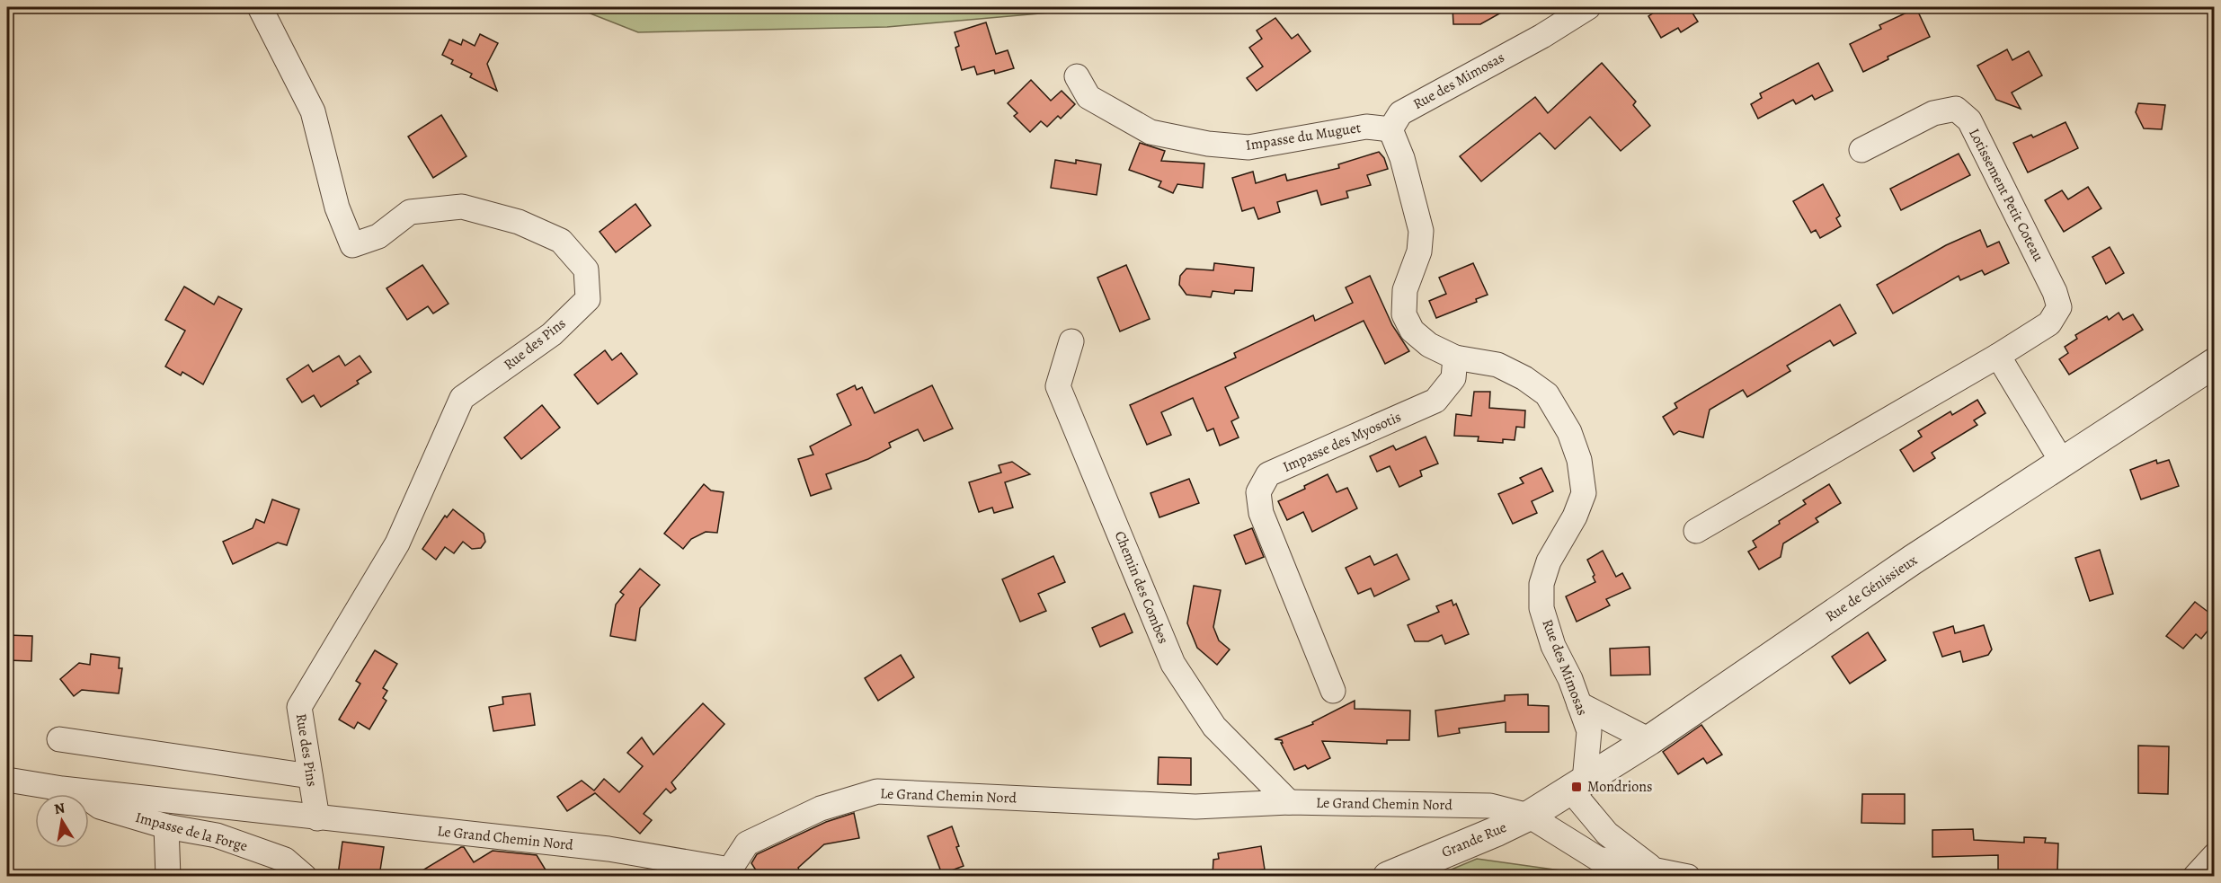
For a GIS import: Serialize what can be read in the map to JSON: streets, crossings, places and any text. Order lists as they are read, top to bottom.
{
  "streets": {
    "street": [
      "Rue des Mimosas",
      "Impasse du Muguet",
      "Lotissement Petit Coteau",
      "Rue des Pins",
      "Impasse des Myosotis",
      "Chemin des Combes",
      "Rue de Génissieux",
      "Le Grand Chemin Nord",
      "Impasse de la Forge",
      "Grande Rue"
    ]
  },
  "crossings": [
    ["Rue des Mimosas", "Impasse du Muguet"],
    ["Rue des Mimosas", "Impasse des Myosotis"],
    ["Rue des Mimosas", "Rue de Génissieux"],
    ["Rue des Pins", "Le Grand Chemin Nord"],
    ["Chemin des Combes", "Le Grand Chemin Nord"],
    ["Rue de Génissieux", "Le Grand Chemin Nord"],
    ["Rue de Génissieux", "Grande Rue"],
    ["Le Grand Chemin Nord", "Impasse de la Forge"],
    ["Le Grand Chemin Nord", "Grande Rue"]
  ],
  "places": {
    "transit": ["Mondrions"]
  },
  "north": "top"
}
